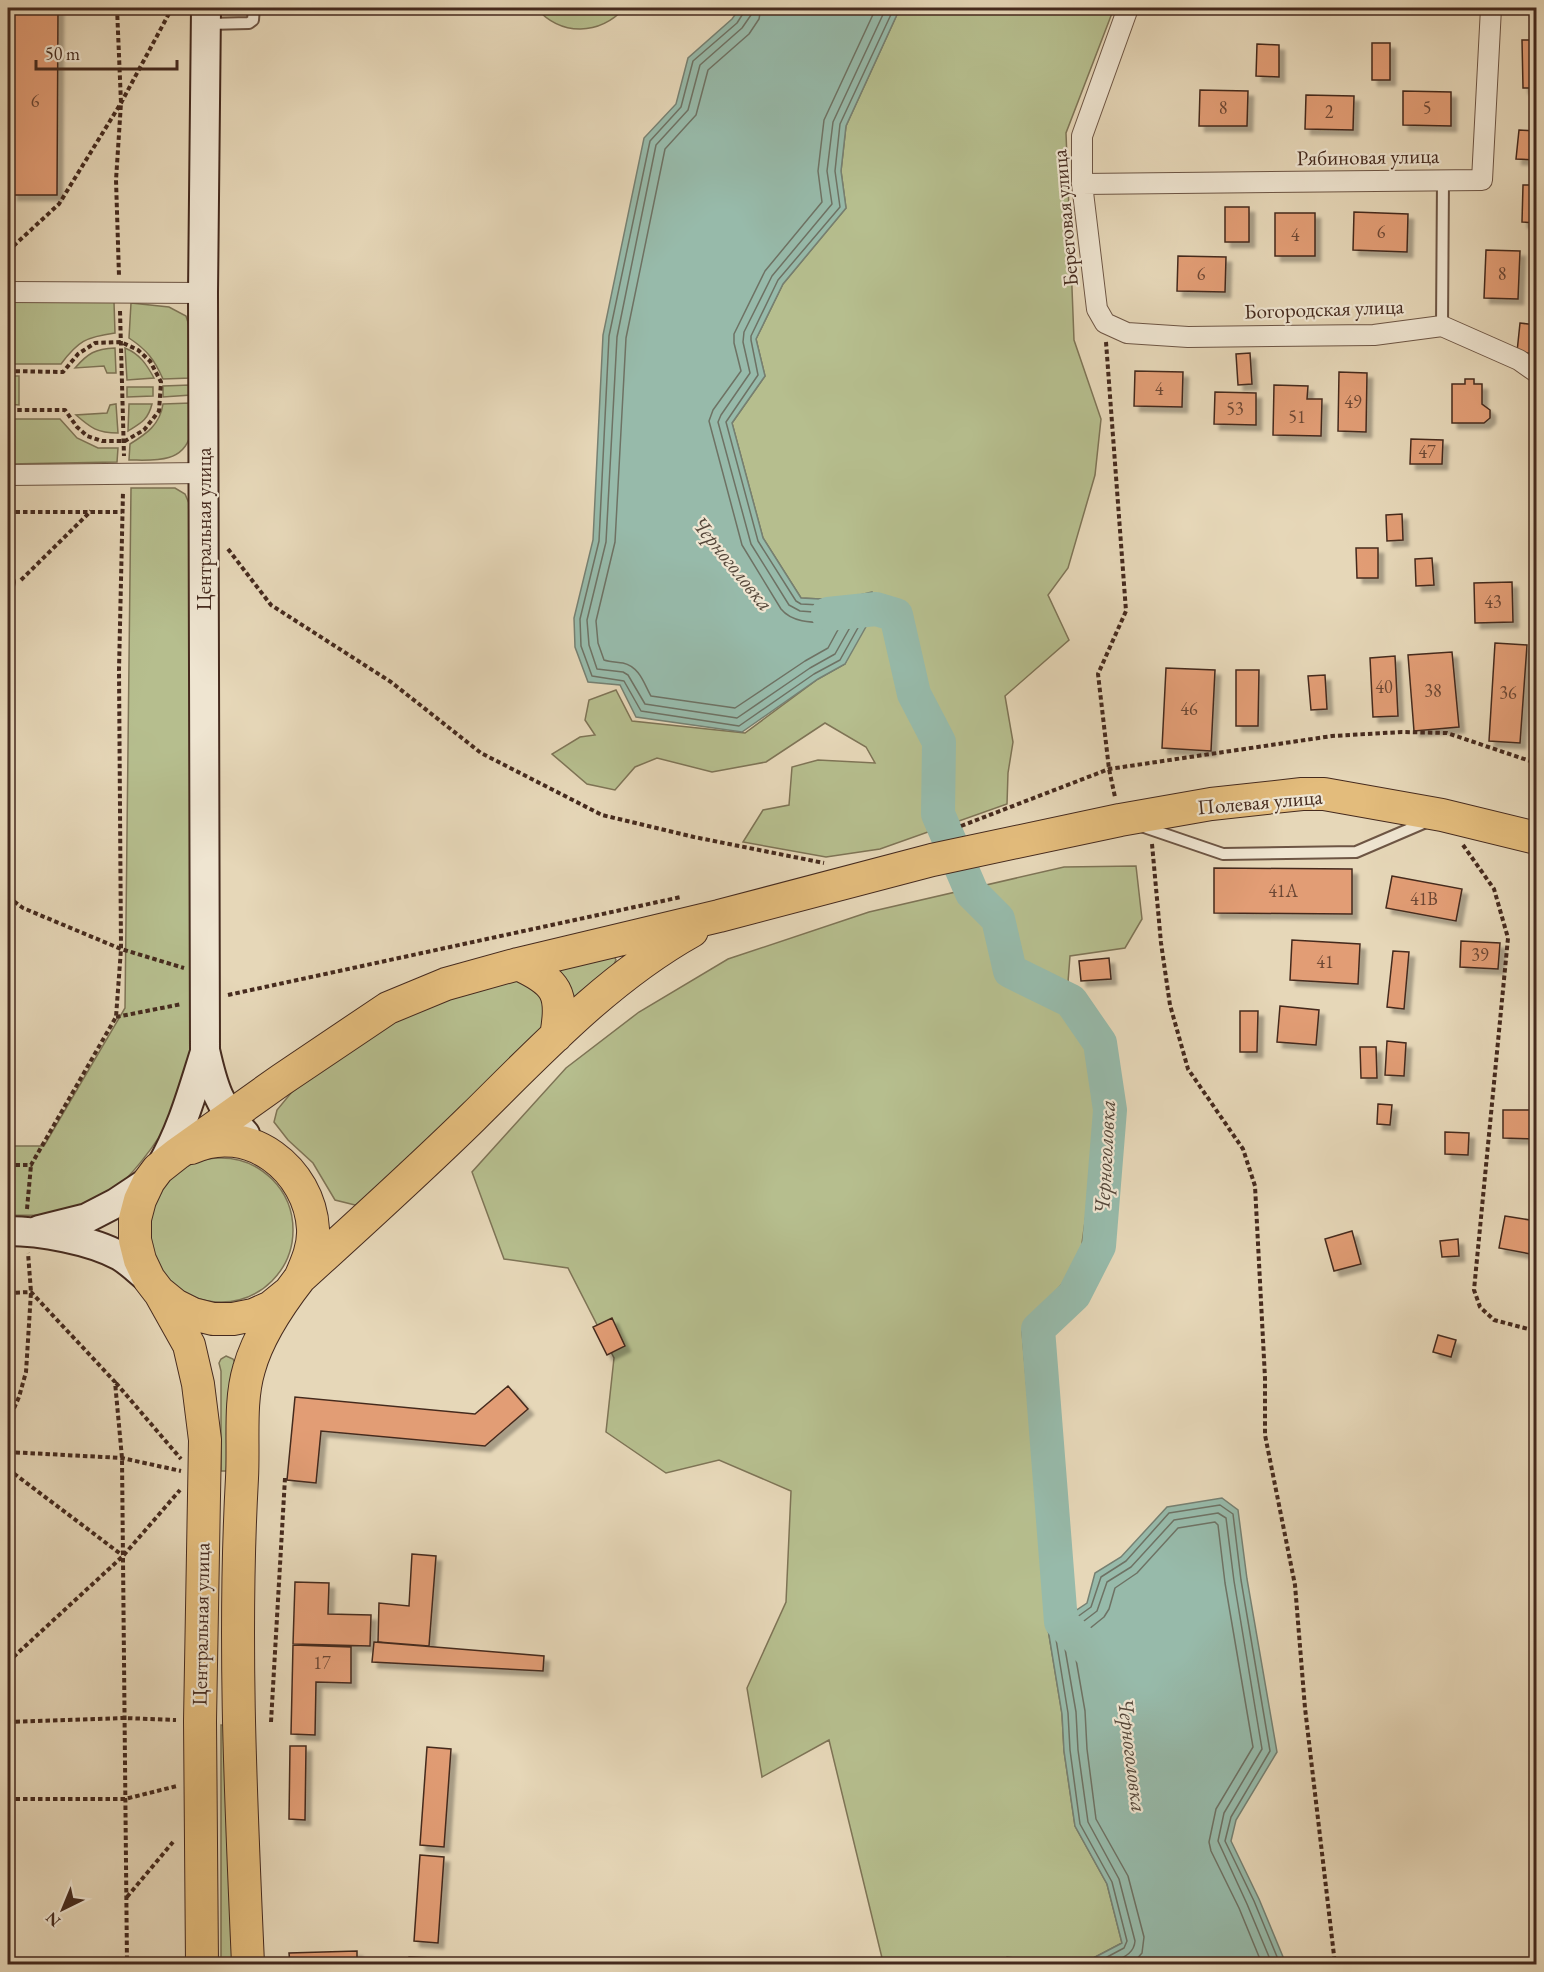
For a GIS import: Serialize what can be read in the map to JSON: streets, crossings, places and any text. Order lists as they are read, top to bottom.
{
  "streets": {
    "main road": ["Центральная улица", "Полевая улица"],
    "street": ["Рябиновая улица", "Береговая улица", "Богородская улица"]
  },
  "crossings": [
    ["Рябиновая улица", "Береговая улица"],
    ["Береговая улица", "Богородская улица"]
  ],
  "water": ["Черноголовка"],
  "house_numbers": [
    "6",
    "8",
    "5",
    "2",
    "6",
    "4",
    "6",
    "8",
    "4",
    "49",
    "53",
    "51",
    "47",
    "43",
    "40",
    "38",
    "36",
    "46",
    "41А",
    "41В",
    "39",
    "41",
    "17"
  ],
  "scale_bar": "50 m",
  "north": "bottom left"
}
